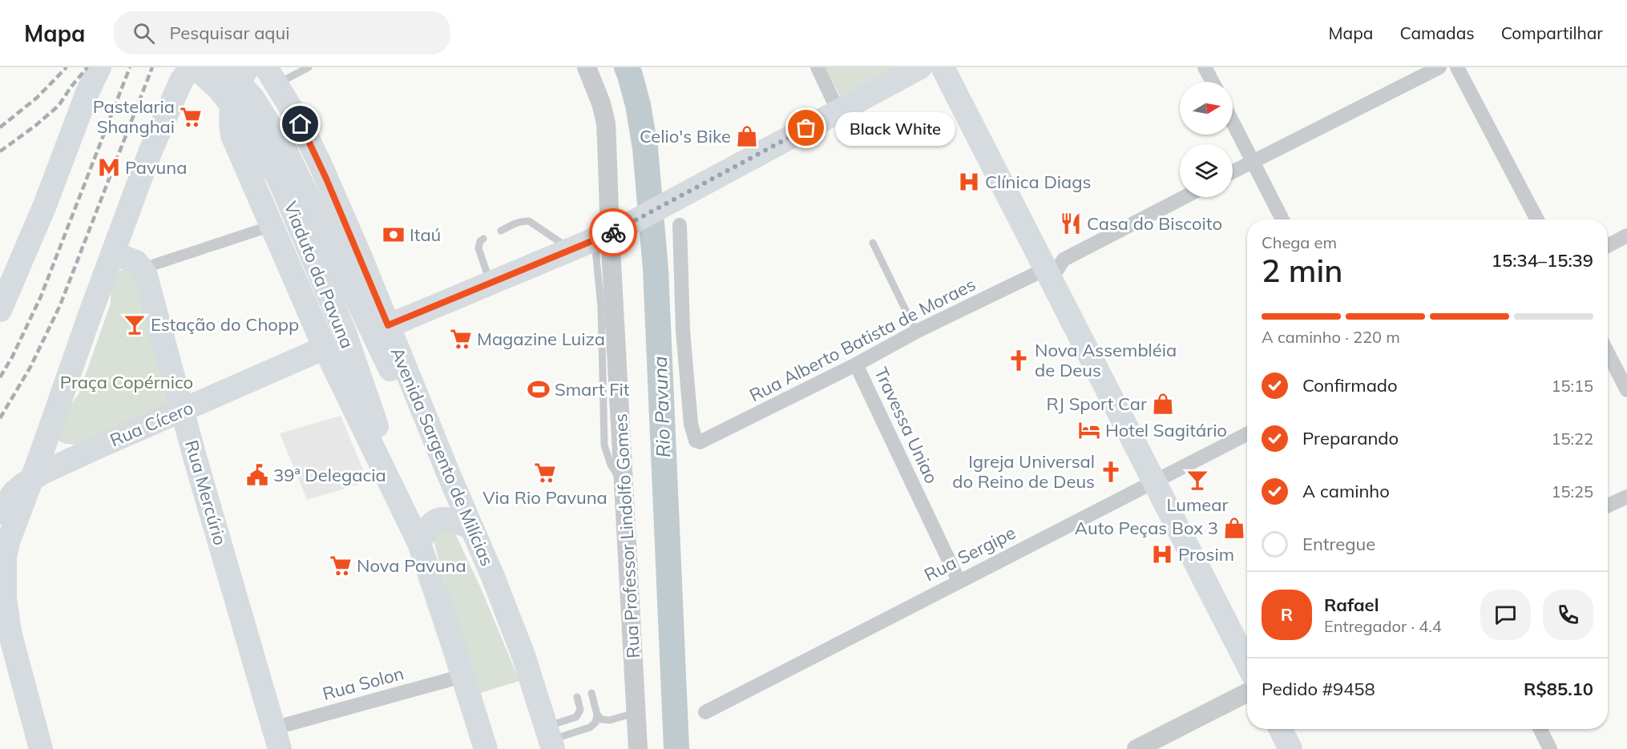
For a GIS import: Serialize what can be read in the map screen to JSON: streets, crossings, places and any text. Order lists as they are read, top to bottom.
{
  "streets": {
    "main road": [
      "Viaduto da Pavuna",
      "Rua Cícero",
      "Avenida Sargento de Milícias",
      "Rua Mercúrio"
    ],
    "street": [
      "Rua Alberto Batista de Moraes",
      "Travessa Uniao",
      "Rua Professor Lindolfo Gomes",
      "Rua Sergipe",
      "Rua Solon"
    ]
  },
  "crossings": [
    ["Viaduto da Pavuna", "Avenida Sargento de Milícias"],
    ["Rua Alberto Batista de Moraes", "Travessa Uniao"],
    ["Rua Cícero", "Rua Mercúrio"],
    ["Travessa Uniao", "Rua Sergipe"],
    ["Rua Mercúrio", "Rua Solon"]
  ],
  "water": ["Rio Pavuna"],
  "parks": ["Praça Copérnico"],
  "places": {
    "supermarket": [
      "Pastelaria Shanghai",
      "Magazine Luiza",
      "Via Rio Pavuna",
      "Nova Pavuna"
    ],
    "other": ["Black White"],
    "shop": ["Celio's Bike", "RJ Sport Car", "Auto Peças Box 3"],
    "metro station": ["Pavuna"],
    "hospital": ["Clínica Diags", "Prosim"],
    "restaurant": ["Casa do Biscoito"],
    "bank": ["Itaú"],
    "bar": ["Estação do Chopp", "Lumear"],
    "church": ["Nova Assembléia de Deus", "Igreja Universal do Reino de Deus"],
    "sports": ["Smart Fit"],
    "hotel": ["Hotel Sagitário"],
    "public building": ["39ª Delegacia"]
  },
  "north": "right",
  "page": {
    "header": "Mapa",
    "search": "Pesquisar aqui",
    "nav": ["Mapa", "Camadas", "Compartilhar"],
    "bubble": "Black White",
    "heading": ["2 min", "Chega em", "15:34–15:39"],
    "panel": [
      "Rafael",
      "Entregador · 4.4",
      "Pedido #9458",
      "R$85.10"
    ],
    "bar": "A caminho · 220 m",
    "list": [
      ["Confirmado", "15:15"],
      ["Preparando", "15:22"],
      ["A caminho", "15:25"],
      "Entregue"
    ],
    "round": "R"
  }
}
